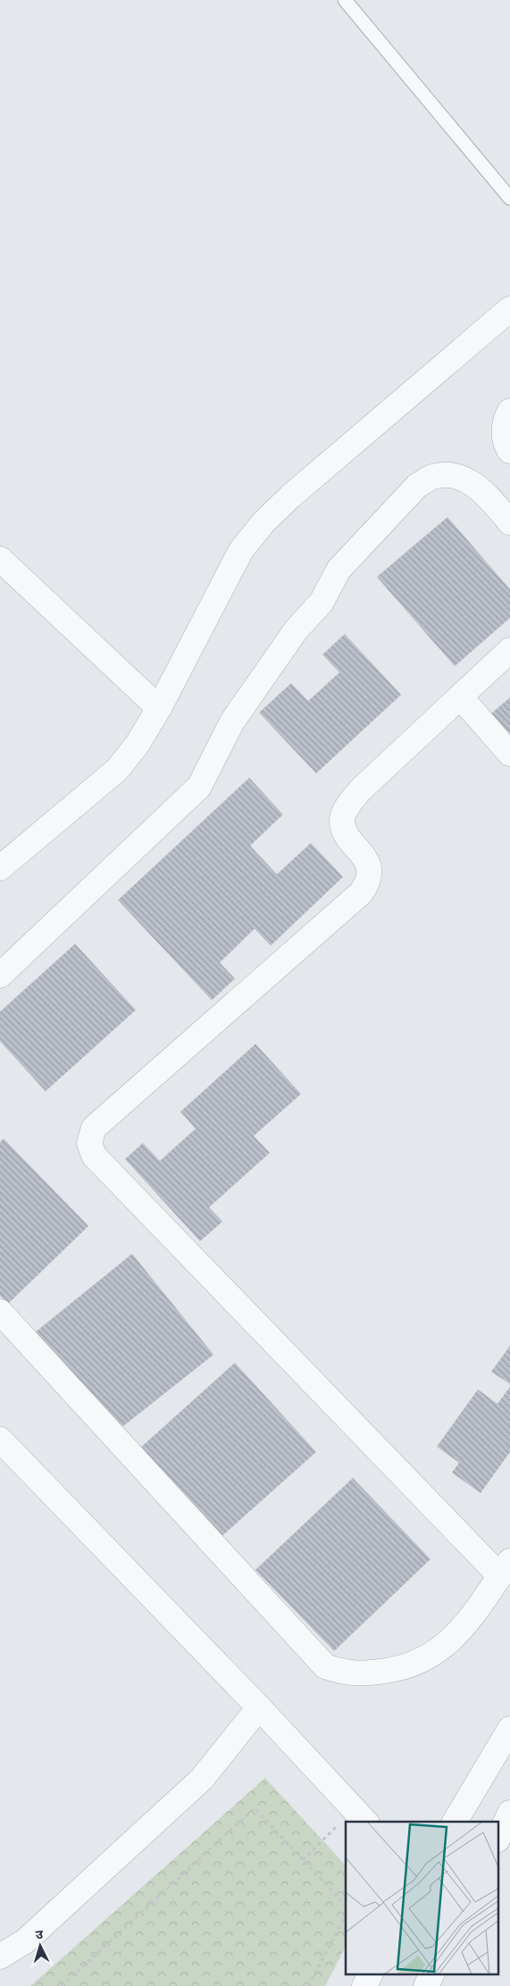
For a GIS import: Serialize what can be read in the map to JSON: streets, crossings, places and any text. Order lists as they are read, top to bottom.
{
  "north": "top"
}
